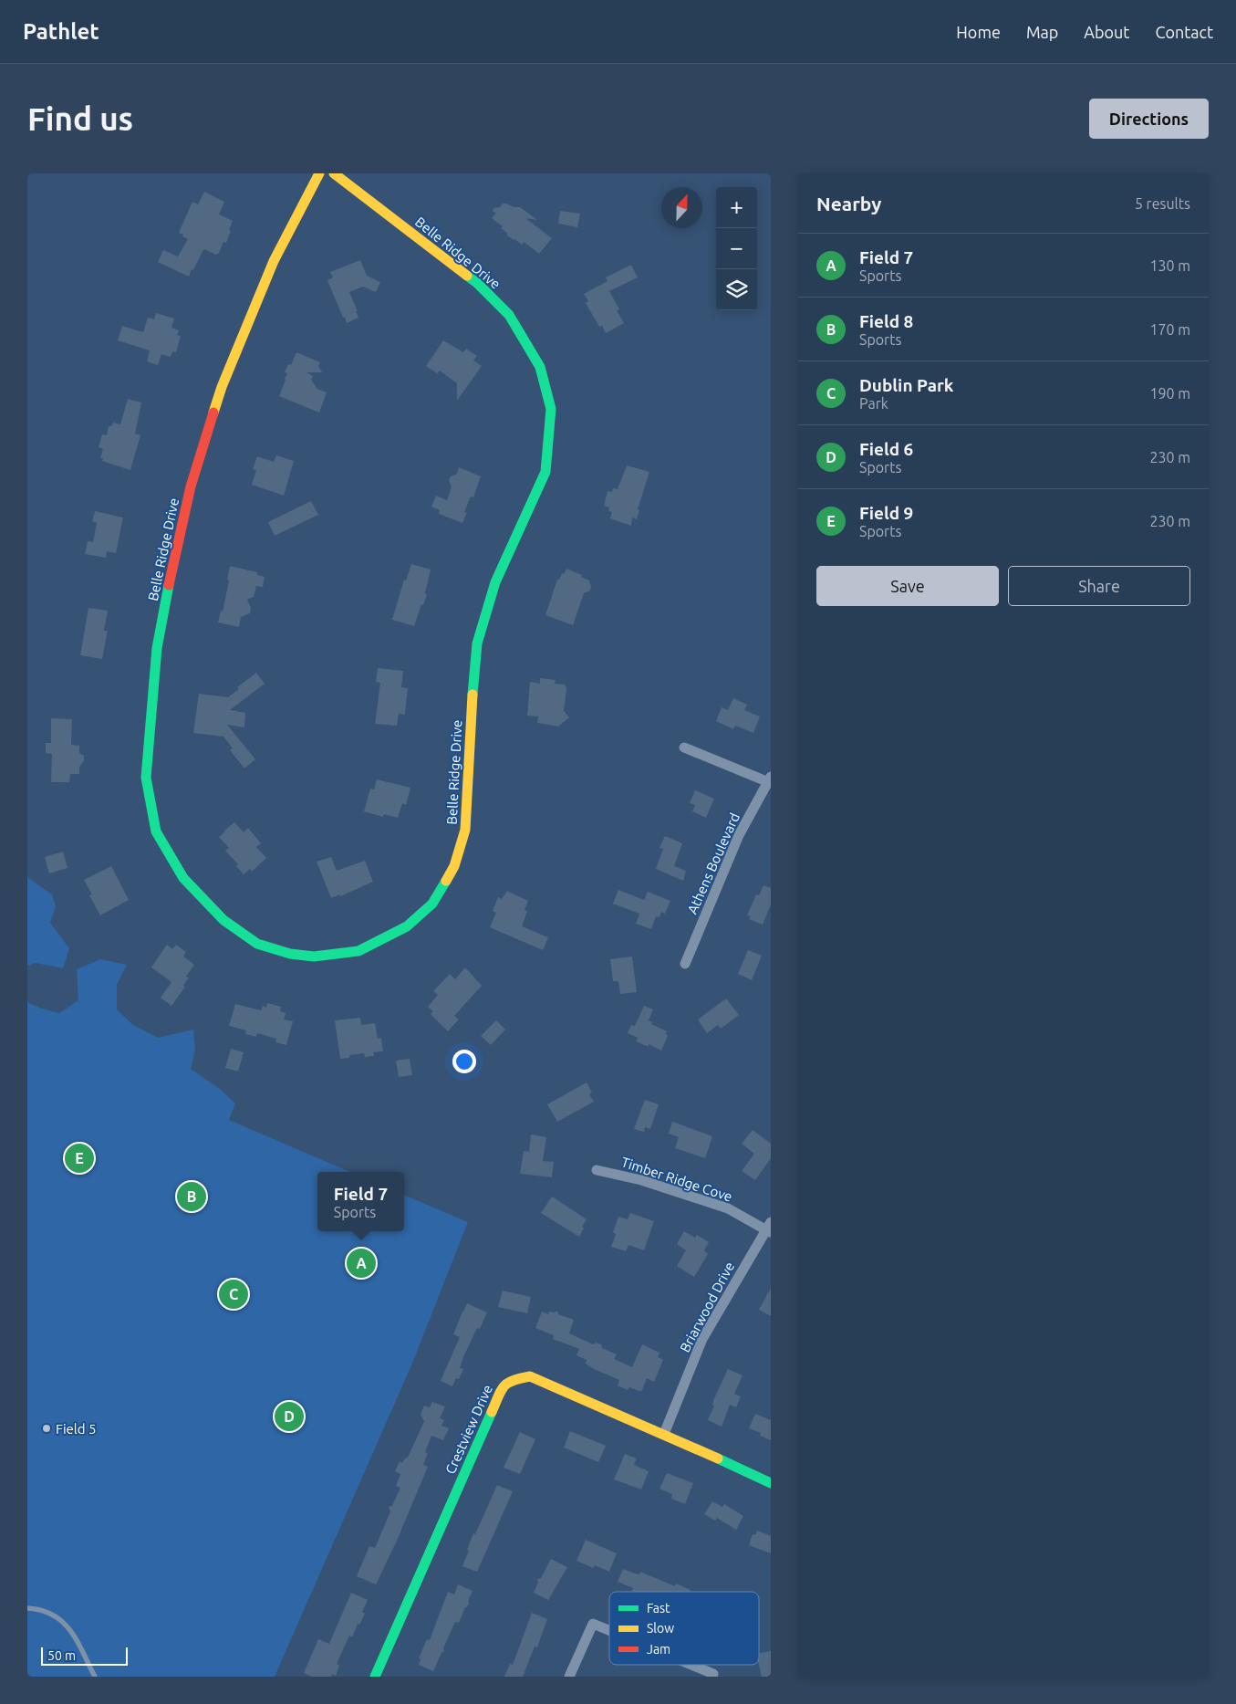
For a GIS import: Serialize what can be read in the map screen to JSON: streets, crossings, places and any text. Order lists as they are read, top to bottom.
{
  "streets": {
    "street": [
      "Belle Ridge Drive",
      "Athens Boulevard",
      "Timber Ridge Cove",
      "Briarwood Drive",
      "Crestview Drive"
    ]
  },
  "crossings": [
    ["Timber Ridge Cove", "Briarwood Drive"],
    ["Briarwood Drive", "Crestview Drive"]
  ],
  "places": ["Field 5"],
  "legend": ["Fast", "Slow", "Jam"],
  "scale_bar": "50 m",
  "north": "top",
  "page": {
    "header": "Pathlet",
    "nav": [
      "Home",
      "Map",
      "About",
      "Contact"
    ],
    "buttons": [
      "Directions",
      ["Save", "Share"]
    ],
    "title": "Find us",
    "heading": ["Nearby", "5 results"],
    "map_buttons": ["+", "−"],
    "list": [
      {
        "mark": "A",
        "name": "Field 7",
        "note": "Sports",
        "value": "130 m"
      },
      {
        "mark": "B",
        "name": "Field 8",
        "note": "Sports",
        "value": "170 m"
      },
      {
        "mark": "C",
        "name": "Dublin Park",
        "note": "Park",
        "value": "190 m"
      },
      {
        "mark": "D",
        "name": "Field 6",
        "note": "Sports",
        "value": "230 m"
      },
      {
        "mark": "E",
        "name": "Field 9",
        "note": "Sports",
        "value": "230 m"
      }
    ],
    "pins": [
      "E",
      "B",
      "A",
      "C",
      "D"
    ],
    "popup": ["Field 7", "Sports"],
    "scale": "50 m"
  }
}
